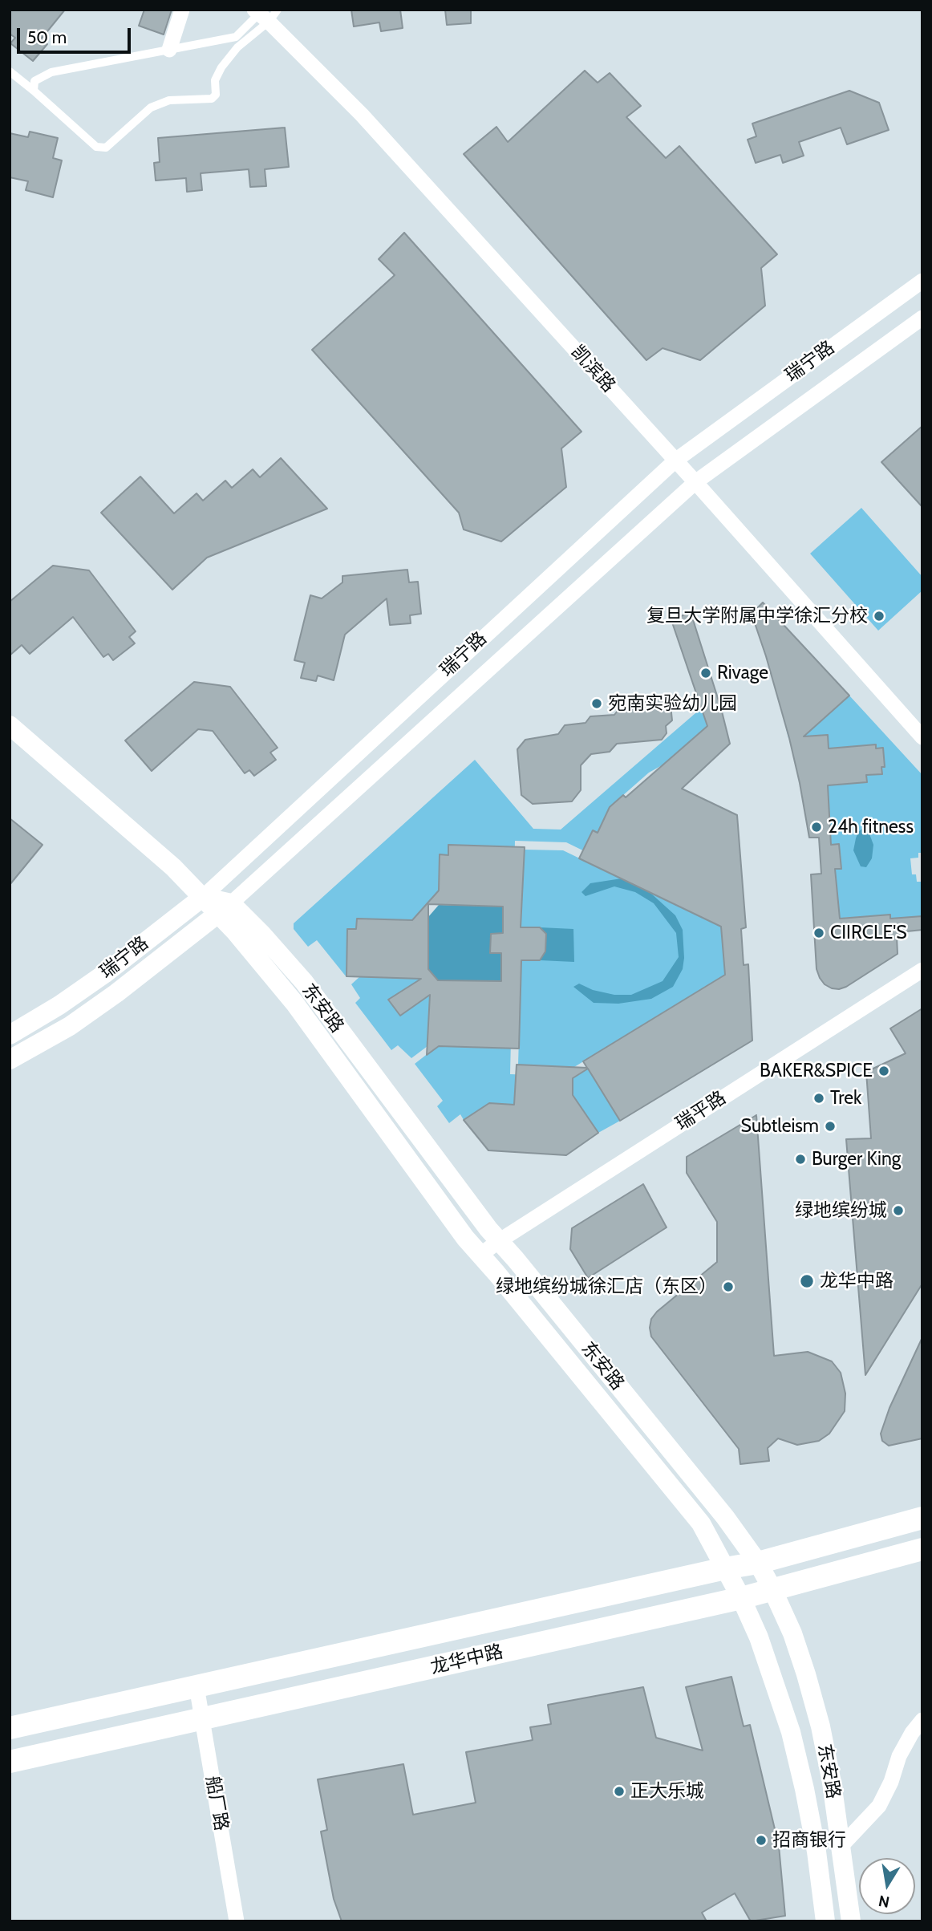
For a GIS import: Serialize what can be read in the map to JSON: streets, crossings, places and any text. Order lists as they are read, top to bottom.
{
  "streets": {
    "main road": ["龙华中路"],
    "street": [
      "瑞宁路",
      "凯滨路",
      "东安路",
      "瑞平路",
      "船厂路"
    ]
  },
  "crossings": [
    ["瑞宁路", "凯滨路"],
    ["瑞宁路", "东安路"],
    ["东安路", "瑞平路"],
    ["东安路", "龙华中路"],
    ["龙华中路", "船厂路"]
  ],
  "places": [
    "复旦大学附属中学徐汇分校",
    "Rivage",
    "宛南实验幼儿园",
    "24h fitness",
    "CIIRCLE'S",
    "BAKER&SPICE",
    "Trek",
    "Subtleism",
    "Burger King",
    "绿地缤纷城",
    "龙华中路",
    "绿地缤纷城徐汇店（东区）",
    "正大乐城",
    "招商银行"
  ],
  "scale_bar": "50 m",
  "north": "bottom"
}
